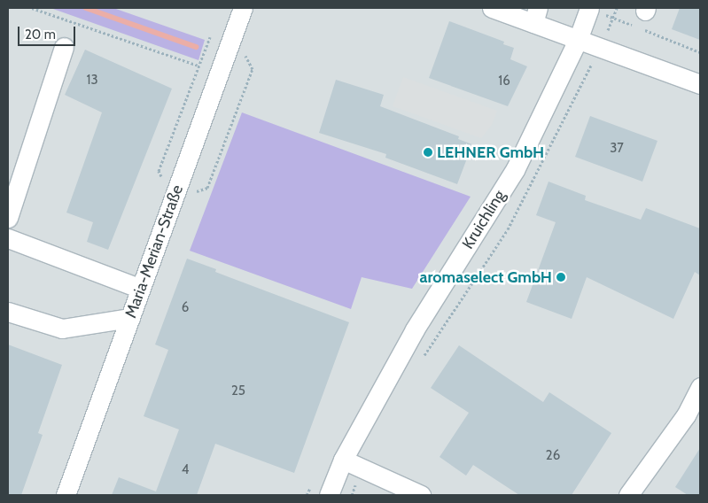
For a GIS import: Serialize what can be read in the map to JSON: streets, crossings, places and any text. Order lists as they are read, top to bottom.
{
  "streets": {
    "street": ["Kruichling", "Maria-Merian-Straße"]
  },
  "places": ["LEHNER GmbH", "aromaselect GmbH"],
  "house_numbers": [
    "13",
    "16",
    "37",
    "6",
    "25",
    "26",
    "4"
  ],
  "scale_bar": "20 m"
}
